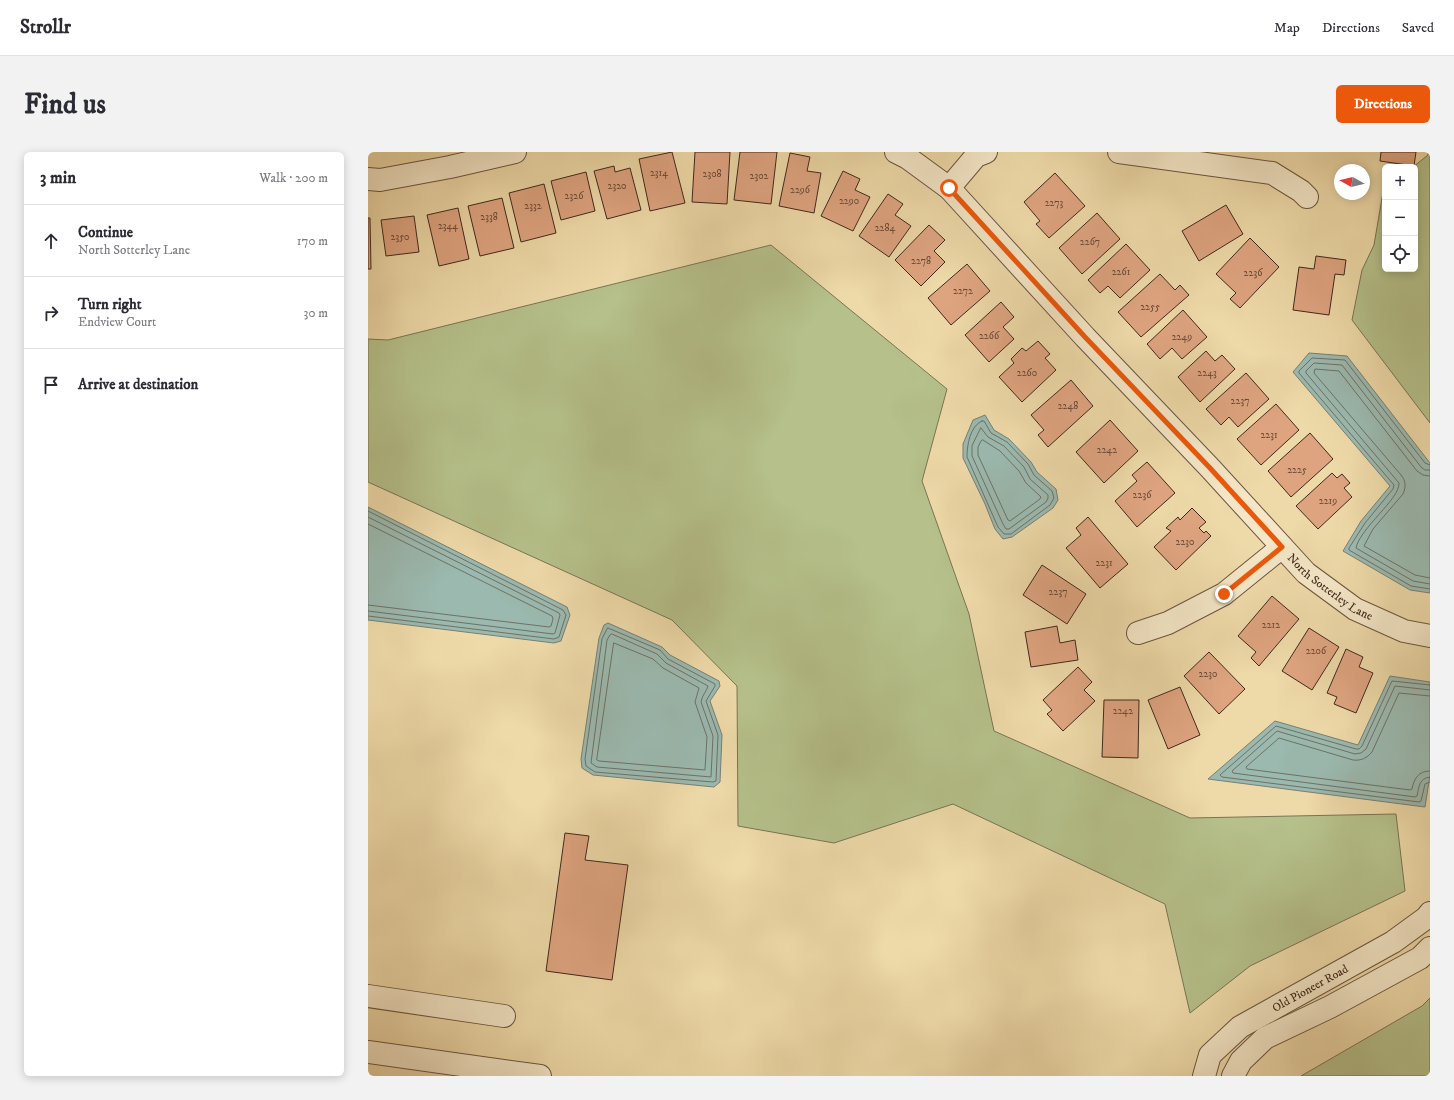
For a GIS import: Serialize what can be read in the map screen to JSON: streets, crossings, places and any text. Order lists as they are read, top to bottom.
{
  "streets": {
    "street": ["North Sotterley Lane", "Old Pioneer Road"]
  },
  "house_numbers": [
    "2314",
    "2308",
    "2302",
    "2320",
    "2296",
    "2326",
    "2290",
    "2273",
    "2332",
    "2338",
    "2344",
    "2284",
    "2350",
    "2267",
    "2278",
    "2261",
    "2236",
    "2272",
    "2255",
    "2266",
    "2249",
    "2260",
    "2243",
    "2237",
    "2248",
    "2231",
    "2242",
    "2225",
    "2236",
    "2219",
    "2230",
    "2231",
    "2237",
    "2212",
    "2206",
    "2230",
    "2242"
  ],
  "north": "left",
  "page": {
    "header": "Strollr",
    "nav": ["Map", "Directions", "Saved"],
    "buttons": "Directions",
    "title": "Find us",
    "heading": ["3 min", "Walk · 200 m"],
    "map_buttons": ["+", "−"],
    "list": [
      ["Continue", "North Sotterley Lane", "170 m"],
      ["Turn right", "Endview Court", "30 m"],
      "Arrive at destination"
    ]
  }
}
